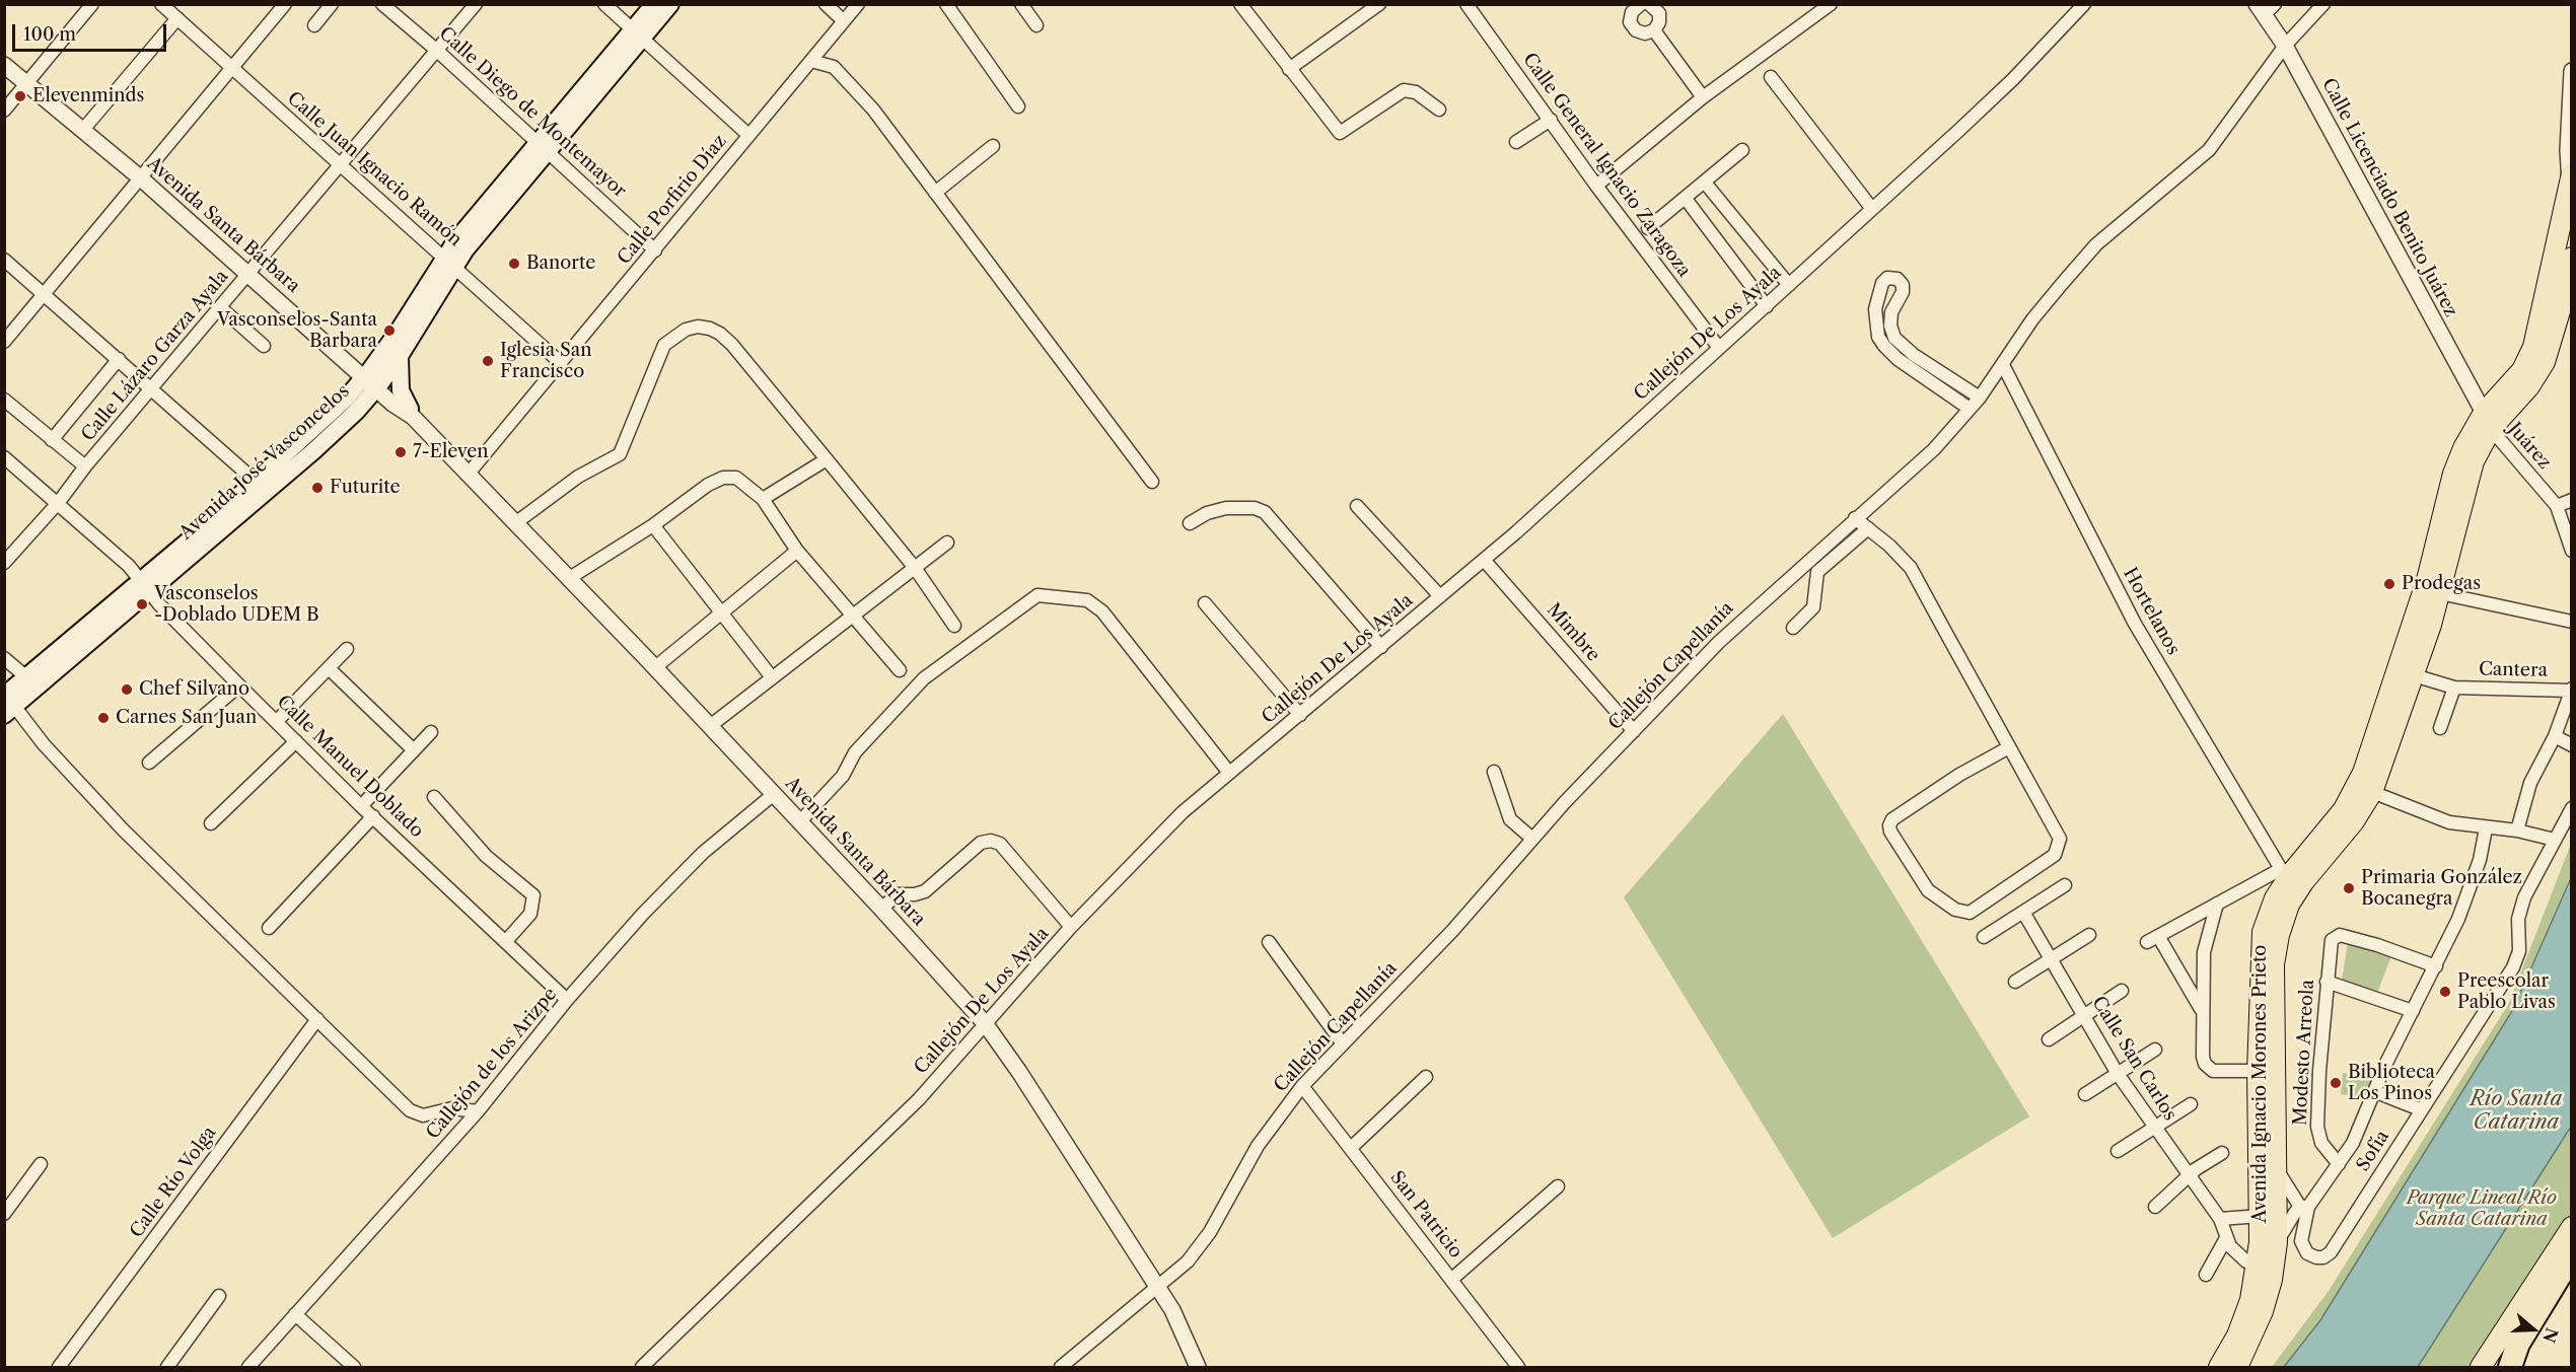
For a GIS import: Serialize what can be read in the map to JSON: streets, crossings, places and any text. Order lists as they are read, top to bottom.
{
  "streets": {
    "main road": ["Avenida José Vasconcelos", "Avenida Ignacio Morones Prieto"],
    "street": [
      "Calle Diego de Montemayor",
      "Calle General Ignacio Zaragoza",
      "Calle Juan Ignacio Ramón",
      "Calle Licenciado Benito Juárez",
      "Calle Porfirio Díaz",
      "Avenida Santa Bárbara",
      "Callejón De Los Ayala",
      "Calle Lázaro Garza Ayala",
      "Juárez",
      "Hortelanos",
      "Mimbre",
      "Callejón Capellanía",
      "Cantera",
      "Calle Manuel Doblado",
      "Modesto Arreola",
      "Calle San Carlos",
      "Callejón de los Arizpe",
      "Sofía",
      "Calle Río Volga",
      "San Patricio"
    ]
  },
  "crossings": [
    ["Calle Diego de Montemayor", "Calle Porfirio Díaz"],
    ["Calle Diego de Montemayor", "Calle Lázaro Garza Ayala"],
    ["Calle Diego de Montemayor", "Avenida José Vasconcelos"],
    ["Calle General Ignacio Zaragoza", "Callejón De Los Ayala"],
    ["Calle Juan Ignacio Ramón", "Calle Porfirio Díaz"],
    ["Calle Juan Ignacio Ramón", "Calle Lázaro Garza Ayala"],
    ["Calle Juan Ignacio Ramón", "Avenida José Vasconcelos"],
    ["Calle Licenciado Benito Juárez", "Juárez"],
    ["Calle Licenciado Benito Juárez", "Callejón Capellanía"],
    ["Calle Licenciado Benito Juárez", "Avenida Ignacio Morones Prieto"],
    ["Calle Porfirio Díaz", "Avenida Santa Bárbara"],
    ["Avenida Santa Bárbara", "Callejón De Los Ayala"],
    ["Avenida Santa Bárbara", "Calle Lázaro Garza Ayala"],
    ["Avenida Santa Bárbara", "Avenida José Vasconcelos"],
    ["Avenida Santa Bárbara", "Callejón Capellanía"],
    ["Avenida Santa Bárbara", "Callejón de los Arizpe"],
    ["Callejón De Los Ayala", "Mimbre"],
    ["Calle Lázaro Garza Ayala", "Calle Manuel Doblado"],
    ["Juárez", "Avenida Ignacio Morones Prieto"],
    ["Avenida José Vasconcelos", "Calle Manuel Doblado"],
    ["Hortelanos", "Callejón Capellanía"],
    ["Hortelanos", "Avenida Ignacio Morones Prieto"],
    ["Mimbre", "Callejón Capellanía"],
    ["Callejón Capellanía", "San Patricio"],
    ["Cantera", "Avenida Ignacio Morones Prieto"],
    ["Calle Manuel Doblado", "Callejón de los Arizpe"],
    ["Calle San Carlos", "Avenida Ignacio Morones Prieto"]
  ],
  "water": ["Río Santa Catarina"],
  "parks": ["Parque Lineal Río Santa Catarina"],
  "places": [
    "Elevenminds",
    "Banorte",
    "Vasconselos-Santa Barbara",
    "Iglesia San Francisco",
    "7-Eleven",
    "Futurite",
    "Prodegas",
    "Vasconselos -Doblado UDEM B",
    "Chef Silvano",
    "Carnes San Juan",
    "Primaria González Bocanegra",
    "Preescolar Pablo Livas",
    "Biblioteca Los Pinos"
  ],
  "scale_bar": "100 m",
  "north": "right"
}
